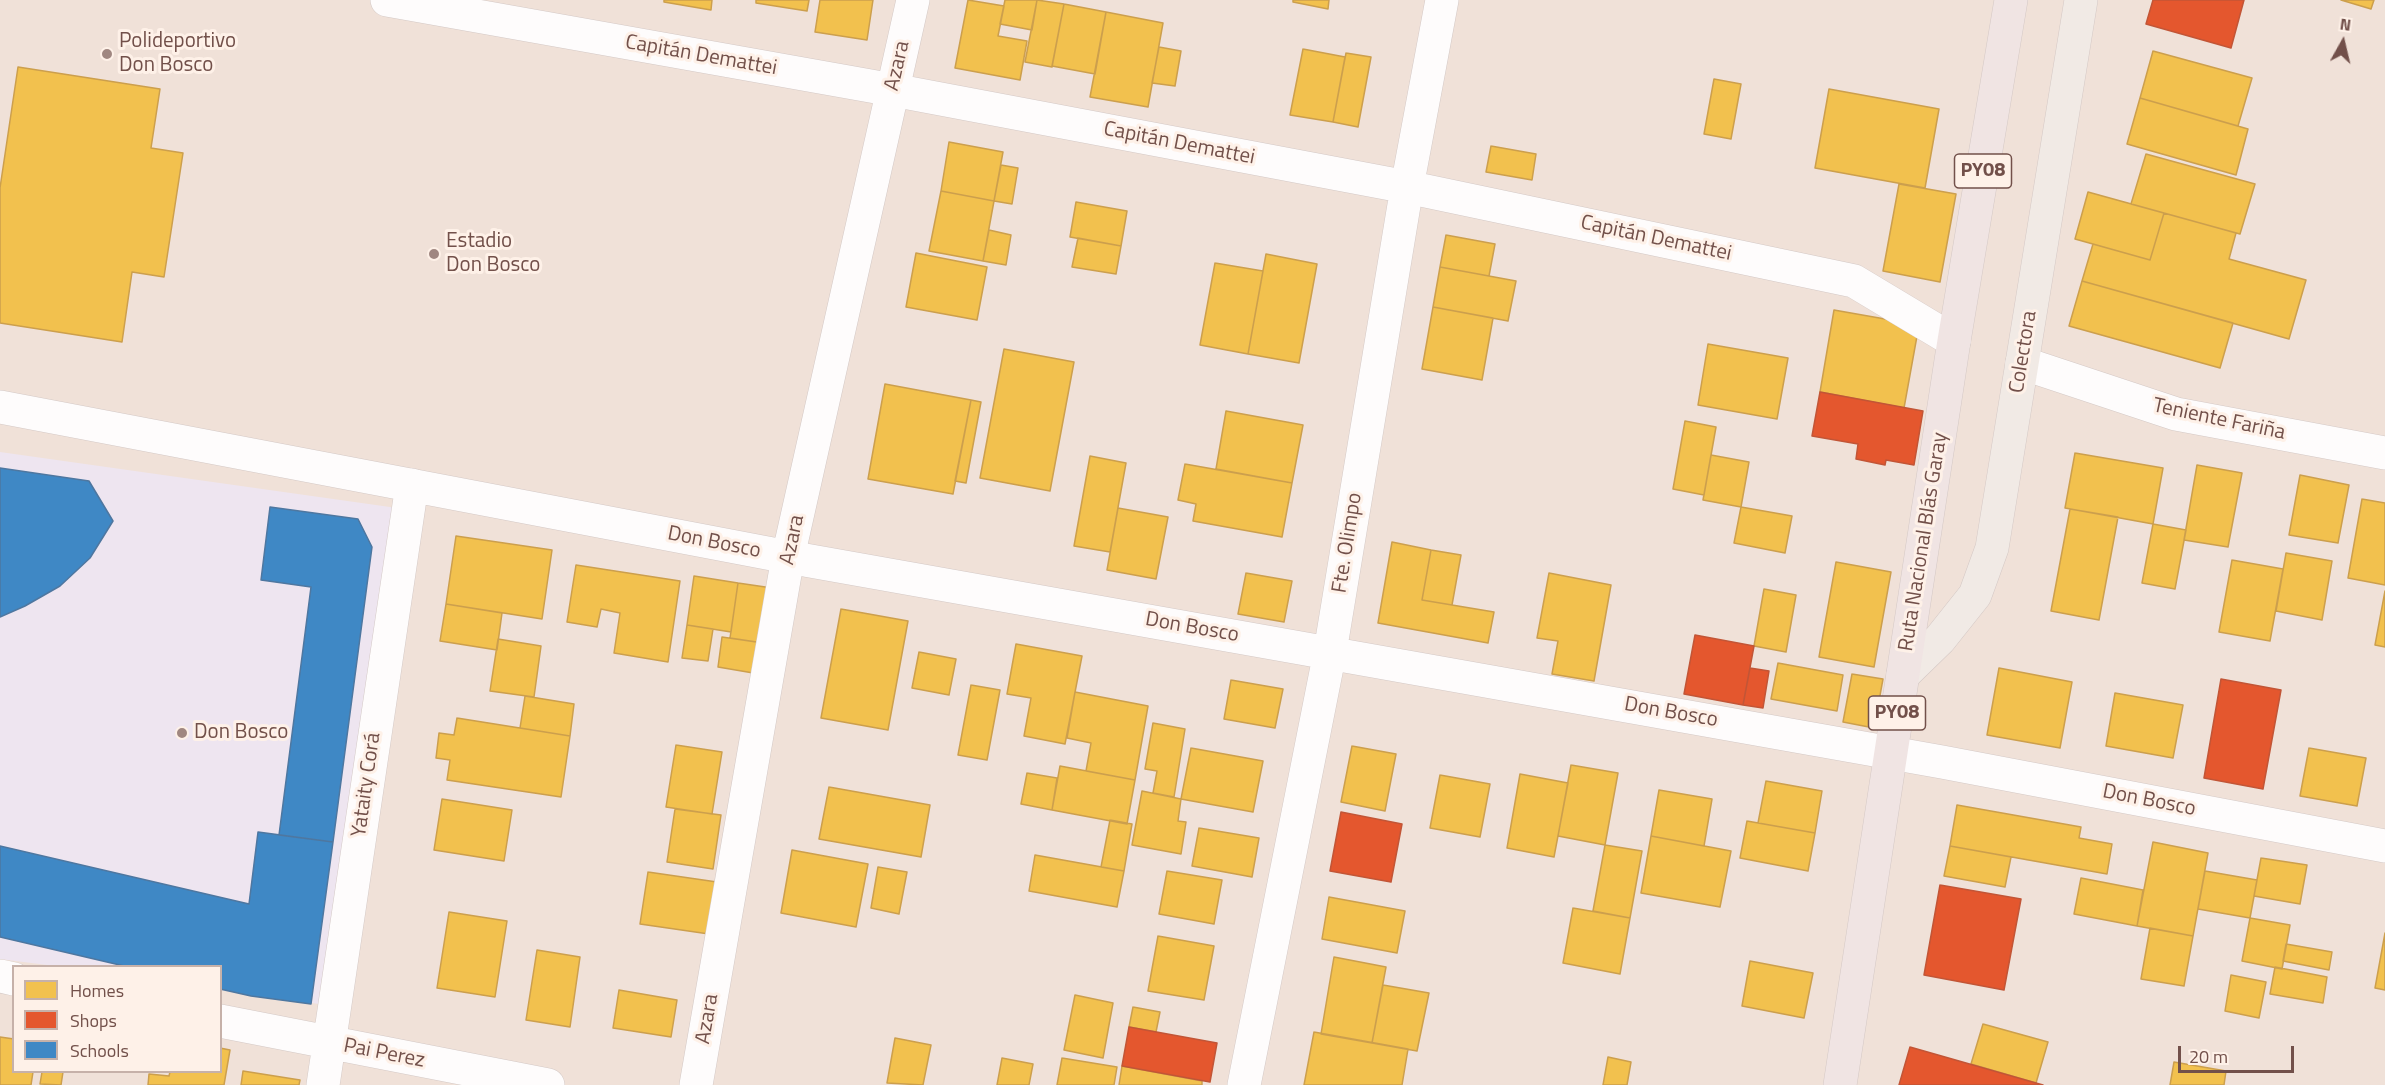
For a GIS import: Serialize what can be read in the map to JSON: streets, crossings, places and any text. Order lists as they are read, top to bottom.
{
  "streets": {
    "highway": ["PY08", "Ruta Nacional Blás Garay"],
    "main road": ["Colectora"],
    "street": [
      "Capitán Demattei",
      "Azara",
      "Teniente Fariña",
      "Don Bosco",
      "Fte. Olimpo",
      "Yataity Corá",
      "Pai Perez"
    ]
  },
  "crossings": [
    ["Capitán Demattei", "Azara"],
    ["Capitán Demattei", "Ruta Nacional Blás Garay"],
    ["Capitán Demattei", "Fte. Olimpo"],
    ["Azara", "Don Bosco"],
    ["Colectora", "Teniente Fariña"],
    ["Colectora", "Ruta Nacional Blás Garay"],
    ["Ruta Nacional Blás Garay", "Don Bosco"],
    ["Don Bosco", "Fte. Olimpo"],
    ["Don Bosco", "Yataity Corá"],
    ["Yataity Corá", "Pai Perez"]
  ],
  "places": ["Polideportivo Don Bosco", "Estadio Don Bosco", "Don Bosco"],
  "legend": ["Homes", "Shops", "Schools"],
  "scale_bar": "20 m",
  "north": "top"
}
